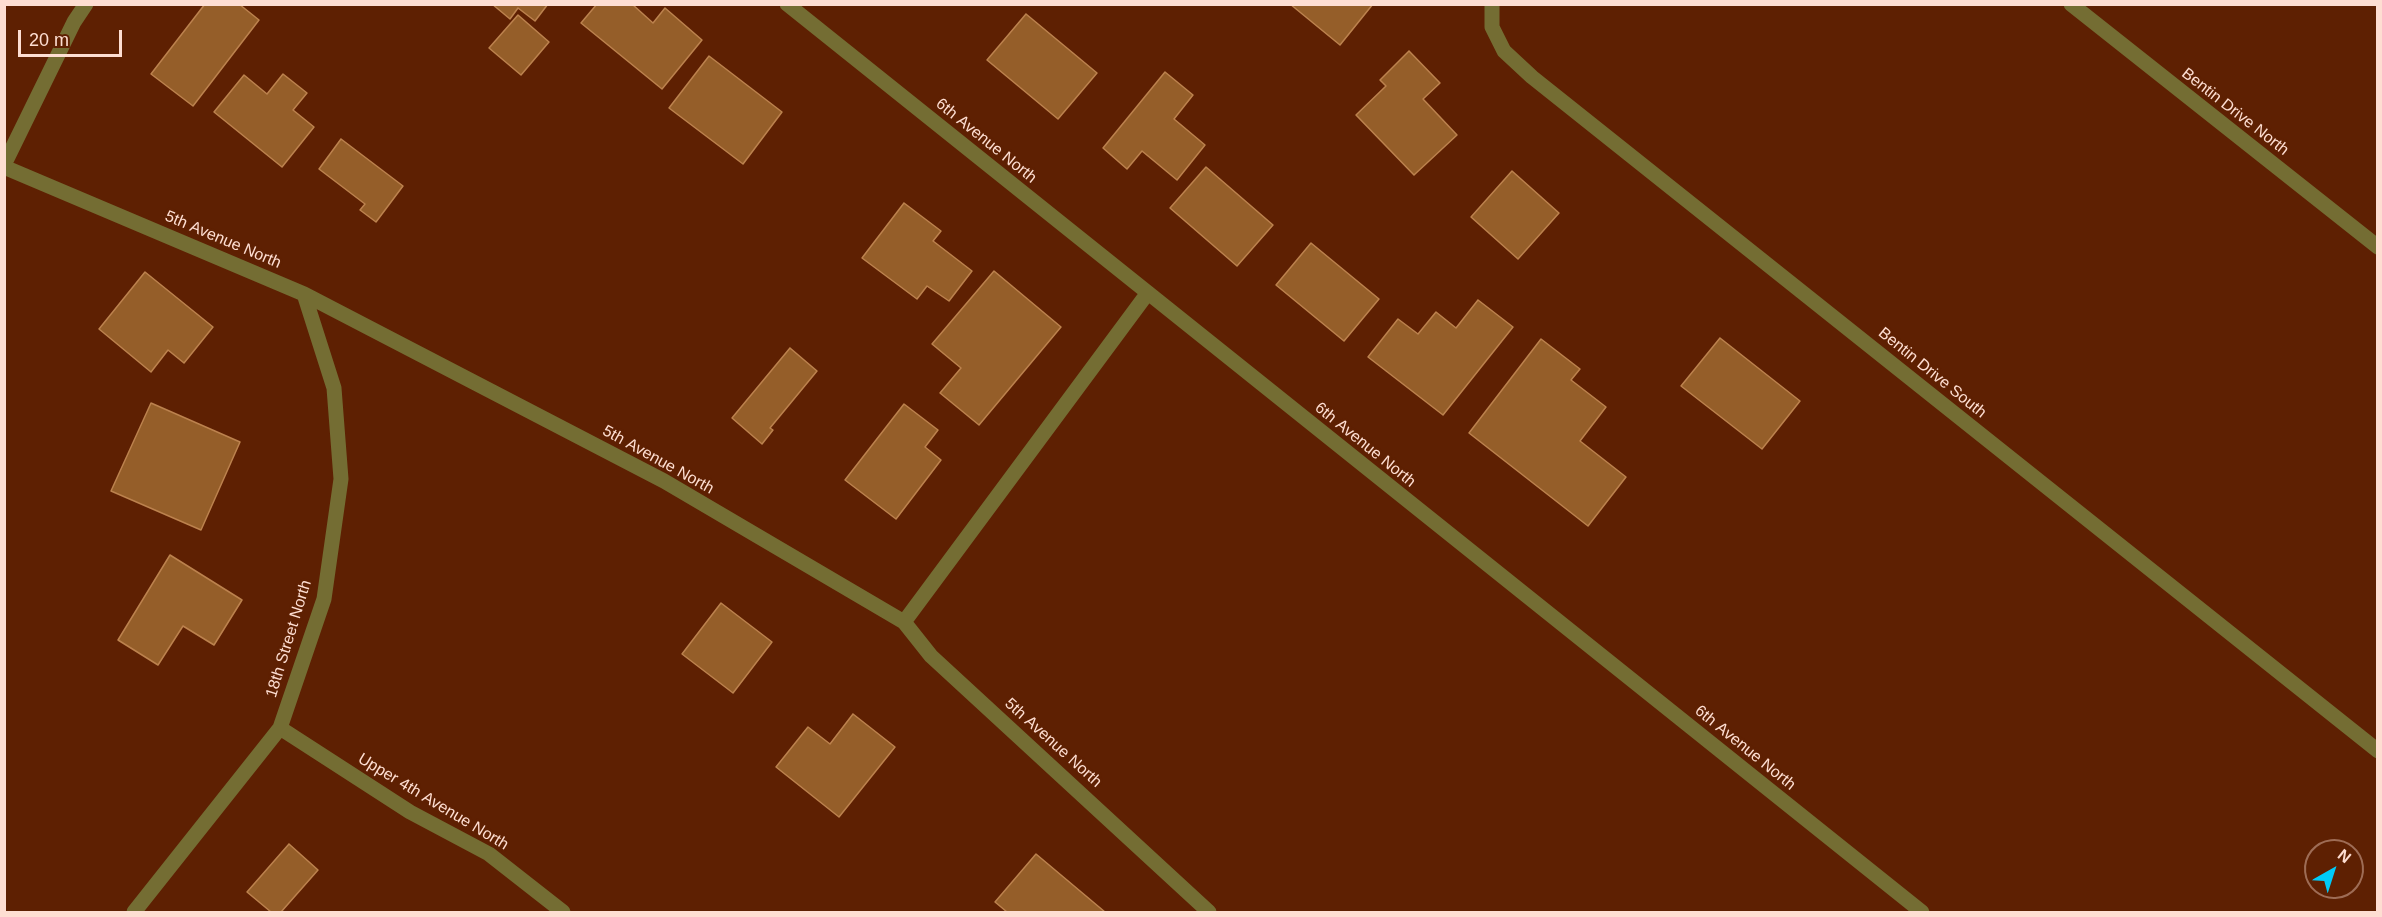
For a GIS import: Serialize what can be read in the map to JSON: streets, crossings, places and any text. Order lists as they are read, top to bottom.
{
  "streets": {
    "street": [
      "Bentin Drive North",
      "6th Avenue North",
      "5th Avenue North",
      "Bentin Drive South",
      "18th Street North",
      "Upper 4th Avenue North"
    ]
  },
  "crossings": [
    ["5th Avenue North", "18th Street North"],
    ["18th Street North", "Upper 4th Avenue North"]
  ],
  "scale_bar": "20 m",
  "north": "top right"
}
